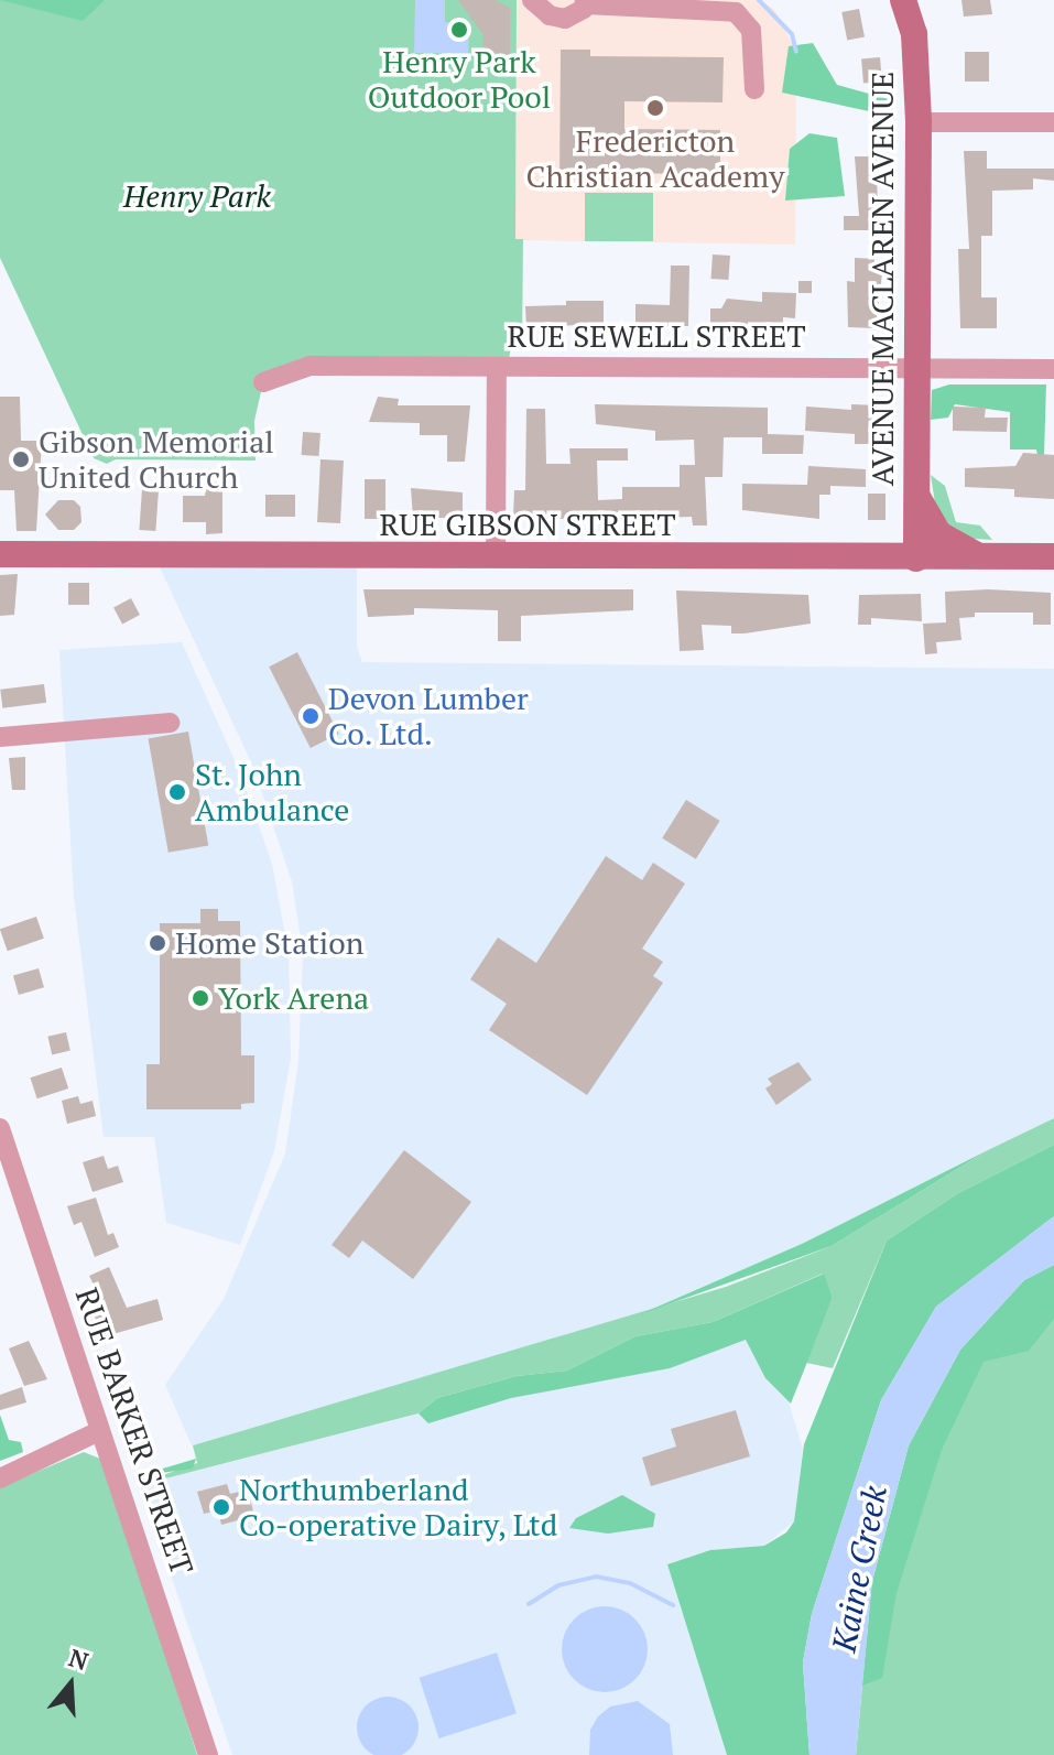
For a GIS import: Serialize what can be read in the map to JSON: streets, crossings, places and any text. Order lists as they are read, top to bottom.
{
  "streets": {
    "main road": ["AVENUE MACLAREN AVENUE", "RUE GIBSON STREET"],
    "street": ["RUE SEWELL STREET", "RUE BARKER STREET"]
  },
  "crossings": [
    ["AVENUE MACLAREN AVENUE", "RUE SEWELL STREET"],
    ["AVENUE MACLAREN AVENUE", "RUE GIBSON STREET"]
  ],
  "water": ["Kaine Creek"],
  "parks": ["Henry Park"],
  "places": [
    "Henry Park Outdoor Pool",
    "Fredericton Christian Academy",
    "Gibson Memorial United Church",
    "Devon Lumber Co. Ltd.",
    "St. John Ambulance",
    "Home Station",
    "York Arena",
    "Northumberland Co-operative Dairy, Ltd"
  ],
  "north": "top"
}
